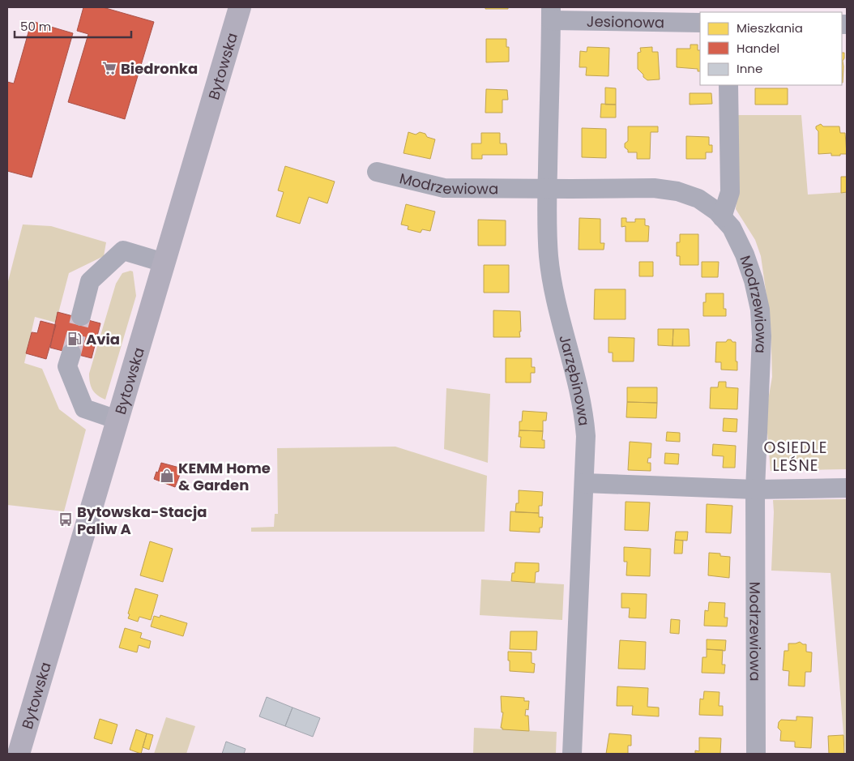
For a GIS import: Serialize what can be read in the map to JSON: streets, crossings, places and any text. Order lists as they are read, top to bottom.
{
  "streets": {
    "main road": ["Bytowska"],
    "street": ["Jesionowa", "Modrzewiowa", "Jarzębinowa"]
  },
  "crossings": [
    ["Jesionowa", "Jarzębinowa"],
    ["Modrzewiowa", "Jarzębinowa"]
  ],
  "districts": ["OSIEDLE LEŚNE"],
  "places": {
    "supermarket": ["Biedronka"],
    "fuel station": ["Avia"],
    "shop": ["KEMM Home & Garden"],
    "bus stop": ["Bytowska-Stacja Paliw A"]
  },
  "legend": ["Mieszkania", "Handel", "Inne"],
  "scale_bar": "50 m"
}
